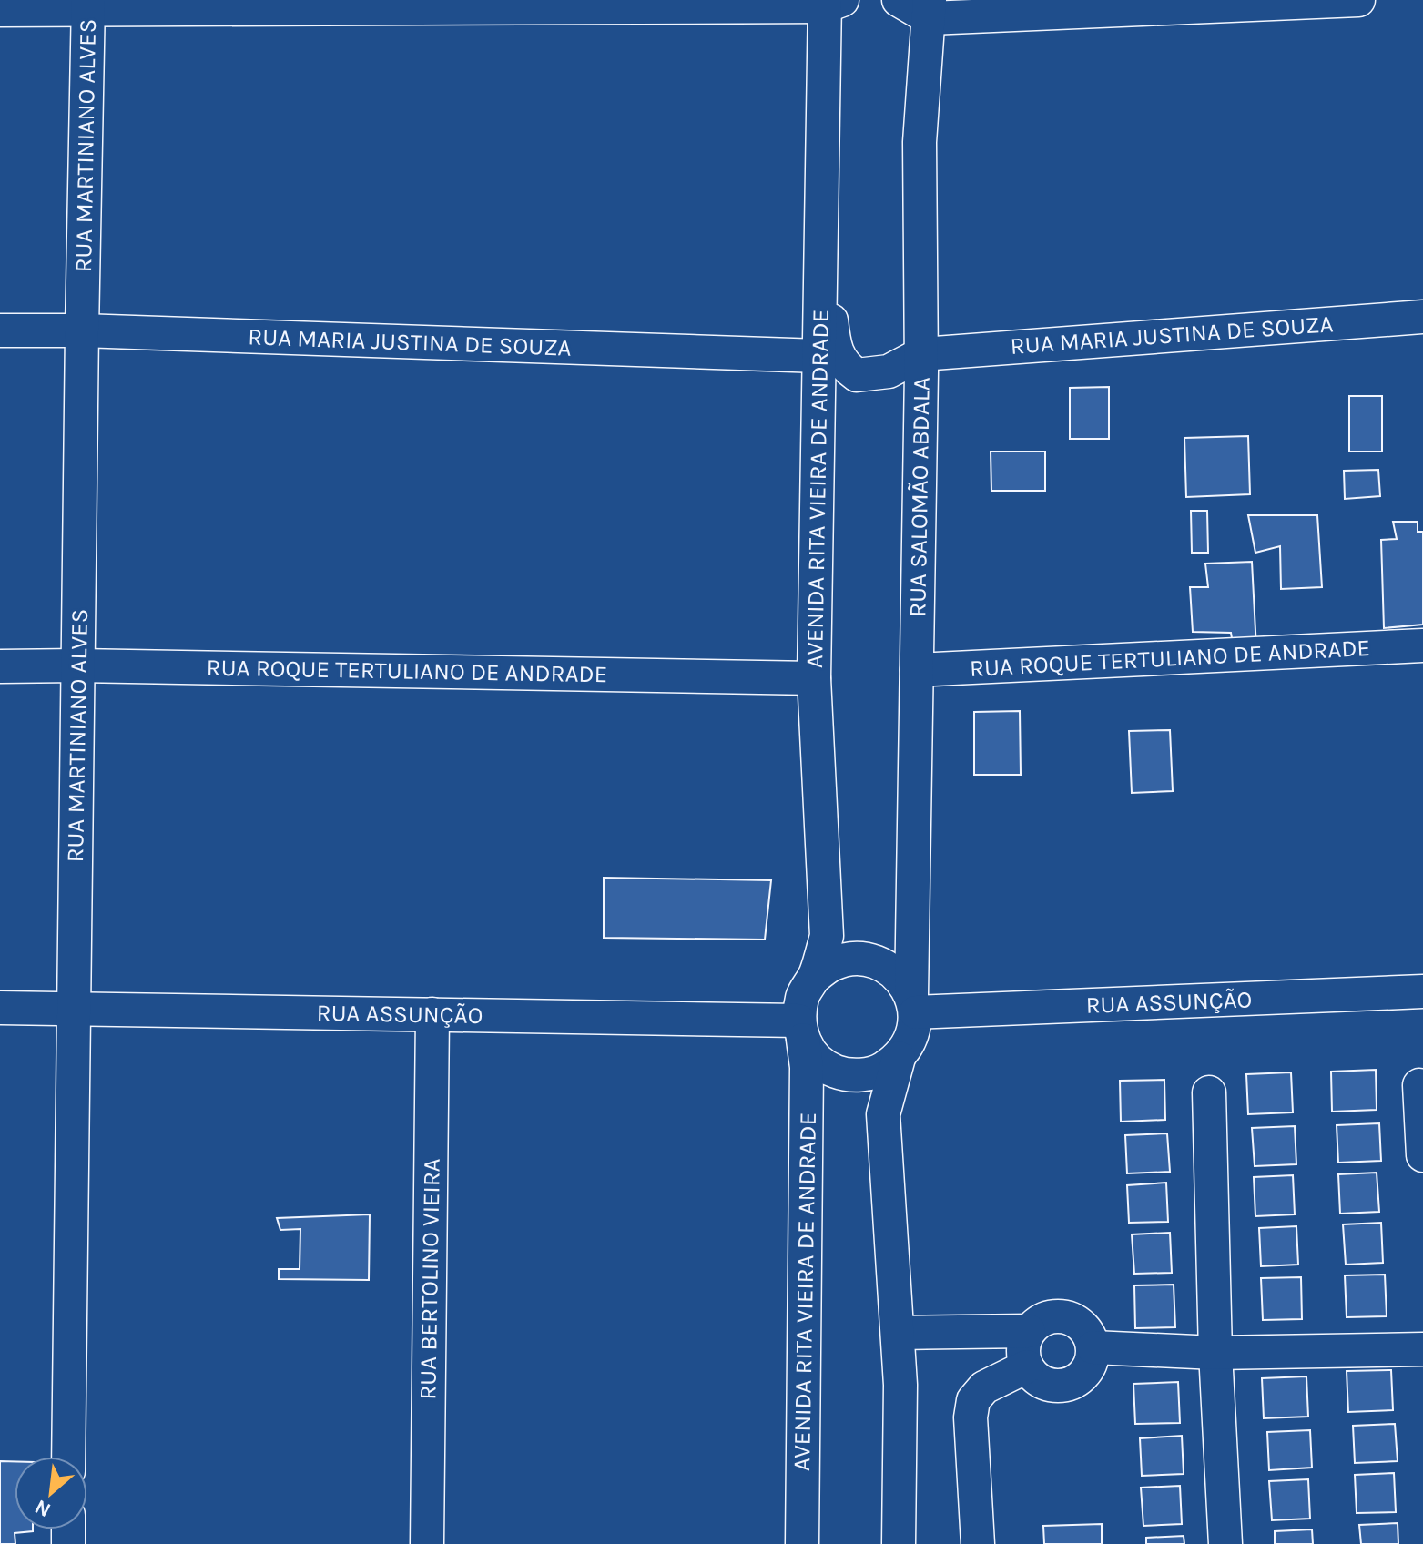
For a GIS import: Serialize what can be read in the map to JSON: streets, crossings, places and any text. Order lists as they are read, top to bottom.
{
  "streets": {
    "street": [
      "RUA MARTINIANO ALVES",
      "RUA MARIA JUSTINA DE SOUZA",
      "AVENIDA RITA VIEIRA DE ANDRADE",
      "RUA SALOMÃO ABDALA",
      "RUA ROQUE TERTULIANO DE ANDRADE",
      "RUA ASSUNÇÃO",
      "RUA BERTOLINO VIEIRA"
    ]
  },
  "crossings": [
    ["RUA MARTINIANO ALVES", "RUA MARIA JUSTINA DE SOUZA"],
    ["RUA MARTINIANO ALVES", "RUA ROQUE TERTULIANO DE ANDRADE"],
    ["RUA MARTINIANO ALVES", "RUA ASSUNÇÃO"],
    ["RUA MARIA JUSTINA DE SOUZA", "AVENIDA RITA VIEIRA DE ANDRADE"],
    ["RUA MARIA JUSTINA DE SOUZA", "RUA SALOMÃO ABDALA"],
    ["AVENIDA RITA VIEIRA DE ANDRADE", "RUA SALOMÃO ABDALA"],
    ["AVENIDA RITA VIEIRA DE ANDRADE", "RUA ROQUE TERTULIANO DE ANDRADE"],
    ["AVENIDA RITA VIEIRA DE ANDRADE", "RUA ASSUNÇÃO"],
    ["RUA SALOMÃO ABDALA", "RUA ROQUE TERTULIANO DE ANDRADE"],
    ["RUA SALOMÃO ABDALA", "RUA ASSUNÇÃO"],
    ["RUA ASSUNÇÃO", "RUA BERTOLINO VIEIRA"]
  ],
  "north": "bottom left"
}
